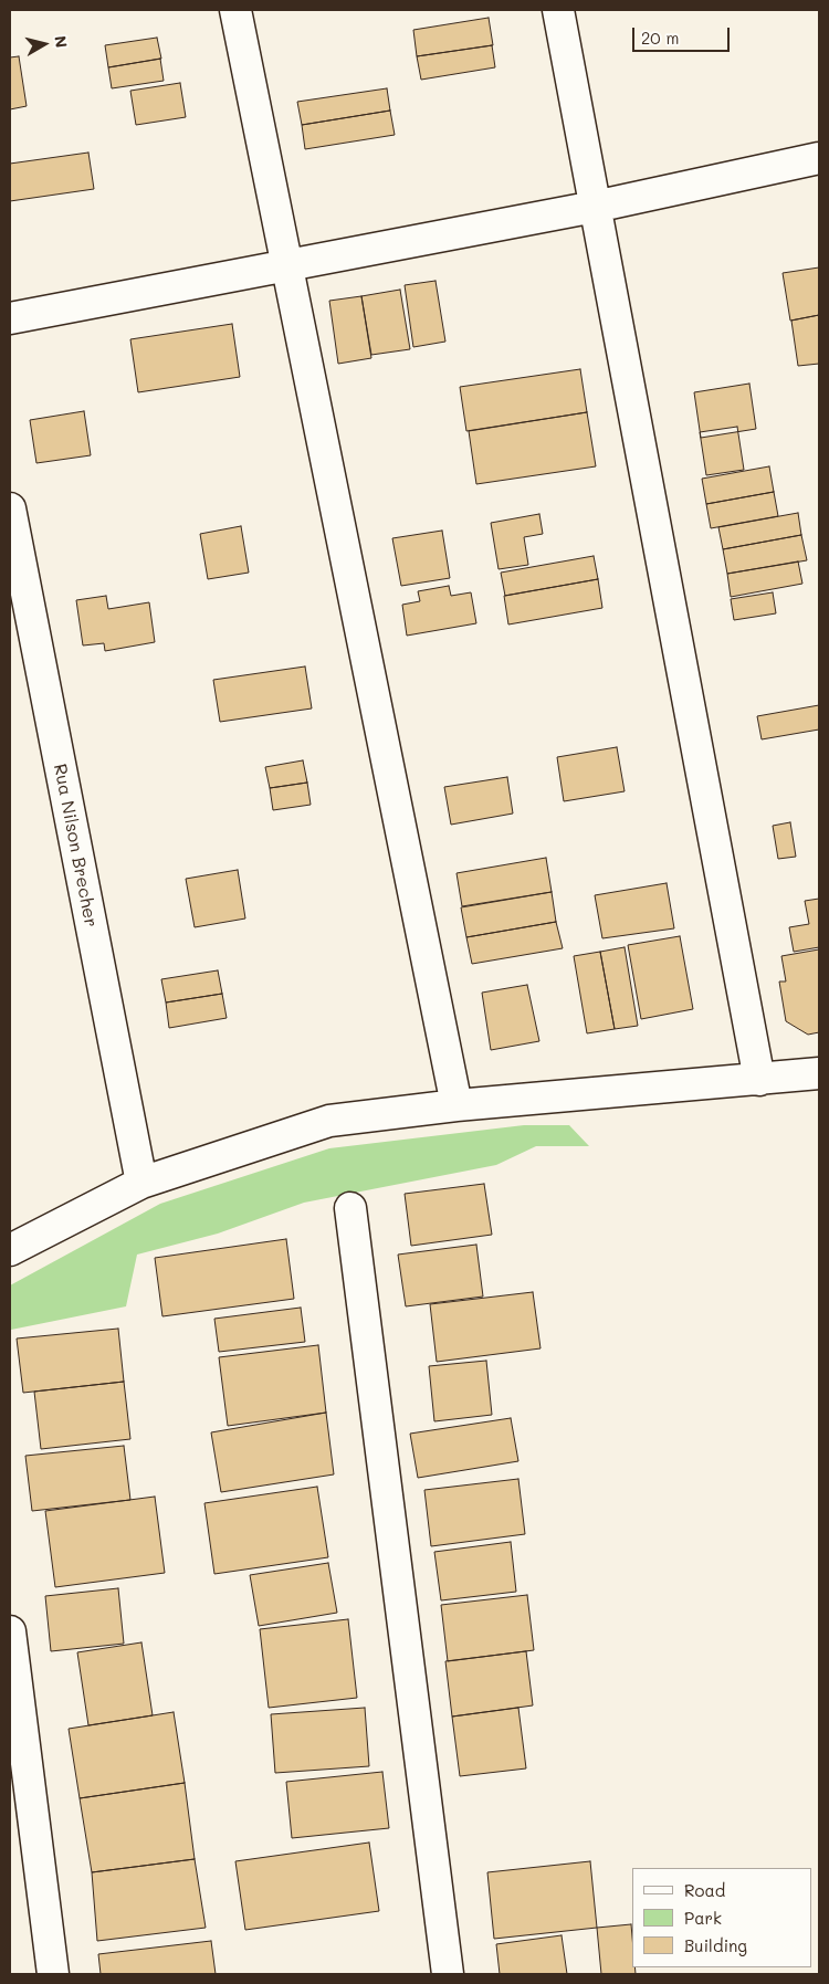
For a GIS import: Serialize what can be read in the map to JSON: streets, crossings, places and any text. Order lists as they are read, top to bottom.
{
  "streets": {
    "street": ["Rua Nilson Brecher"]
  },
  "legend": ["Road", "Park", "Building"],
  "scale_bar": "20 m",
  "north": "right"
}
